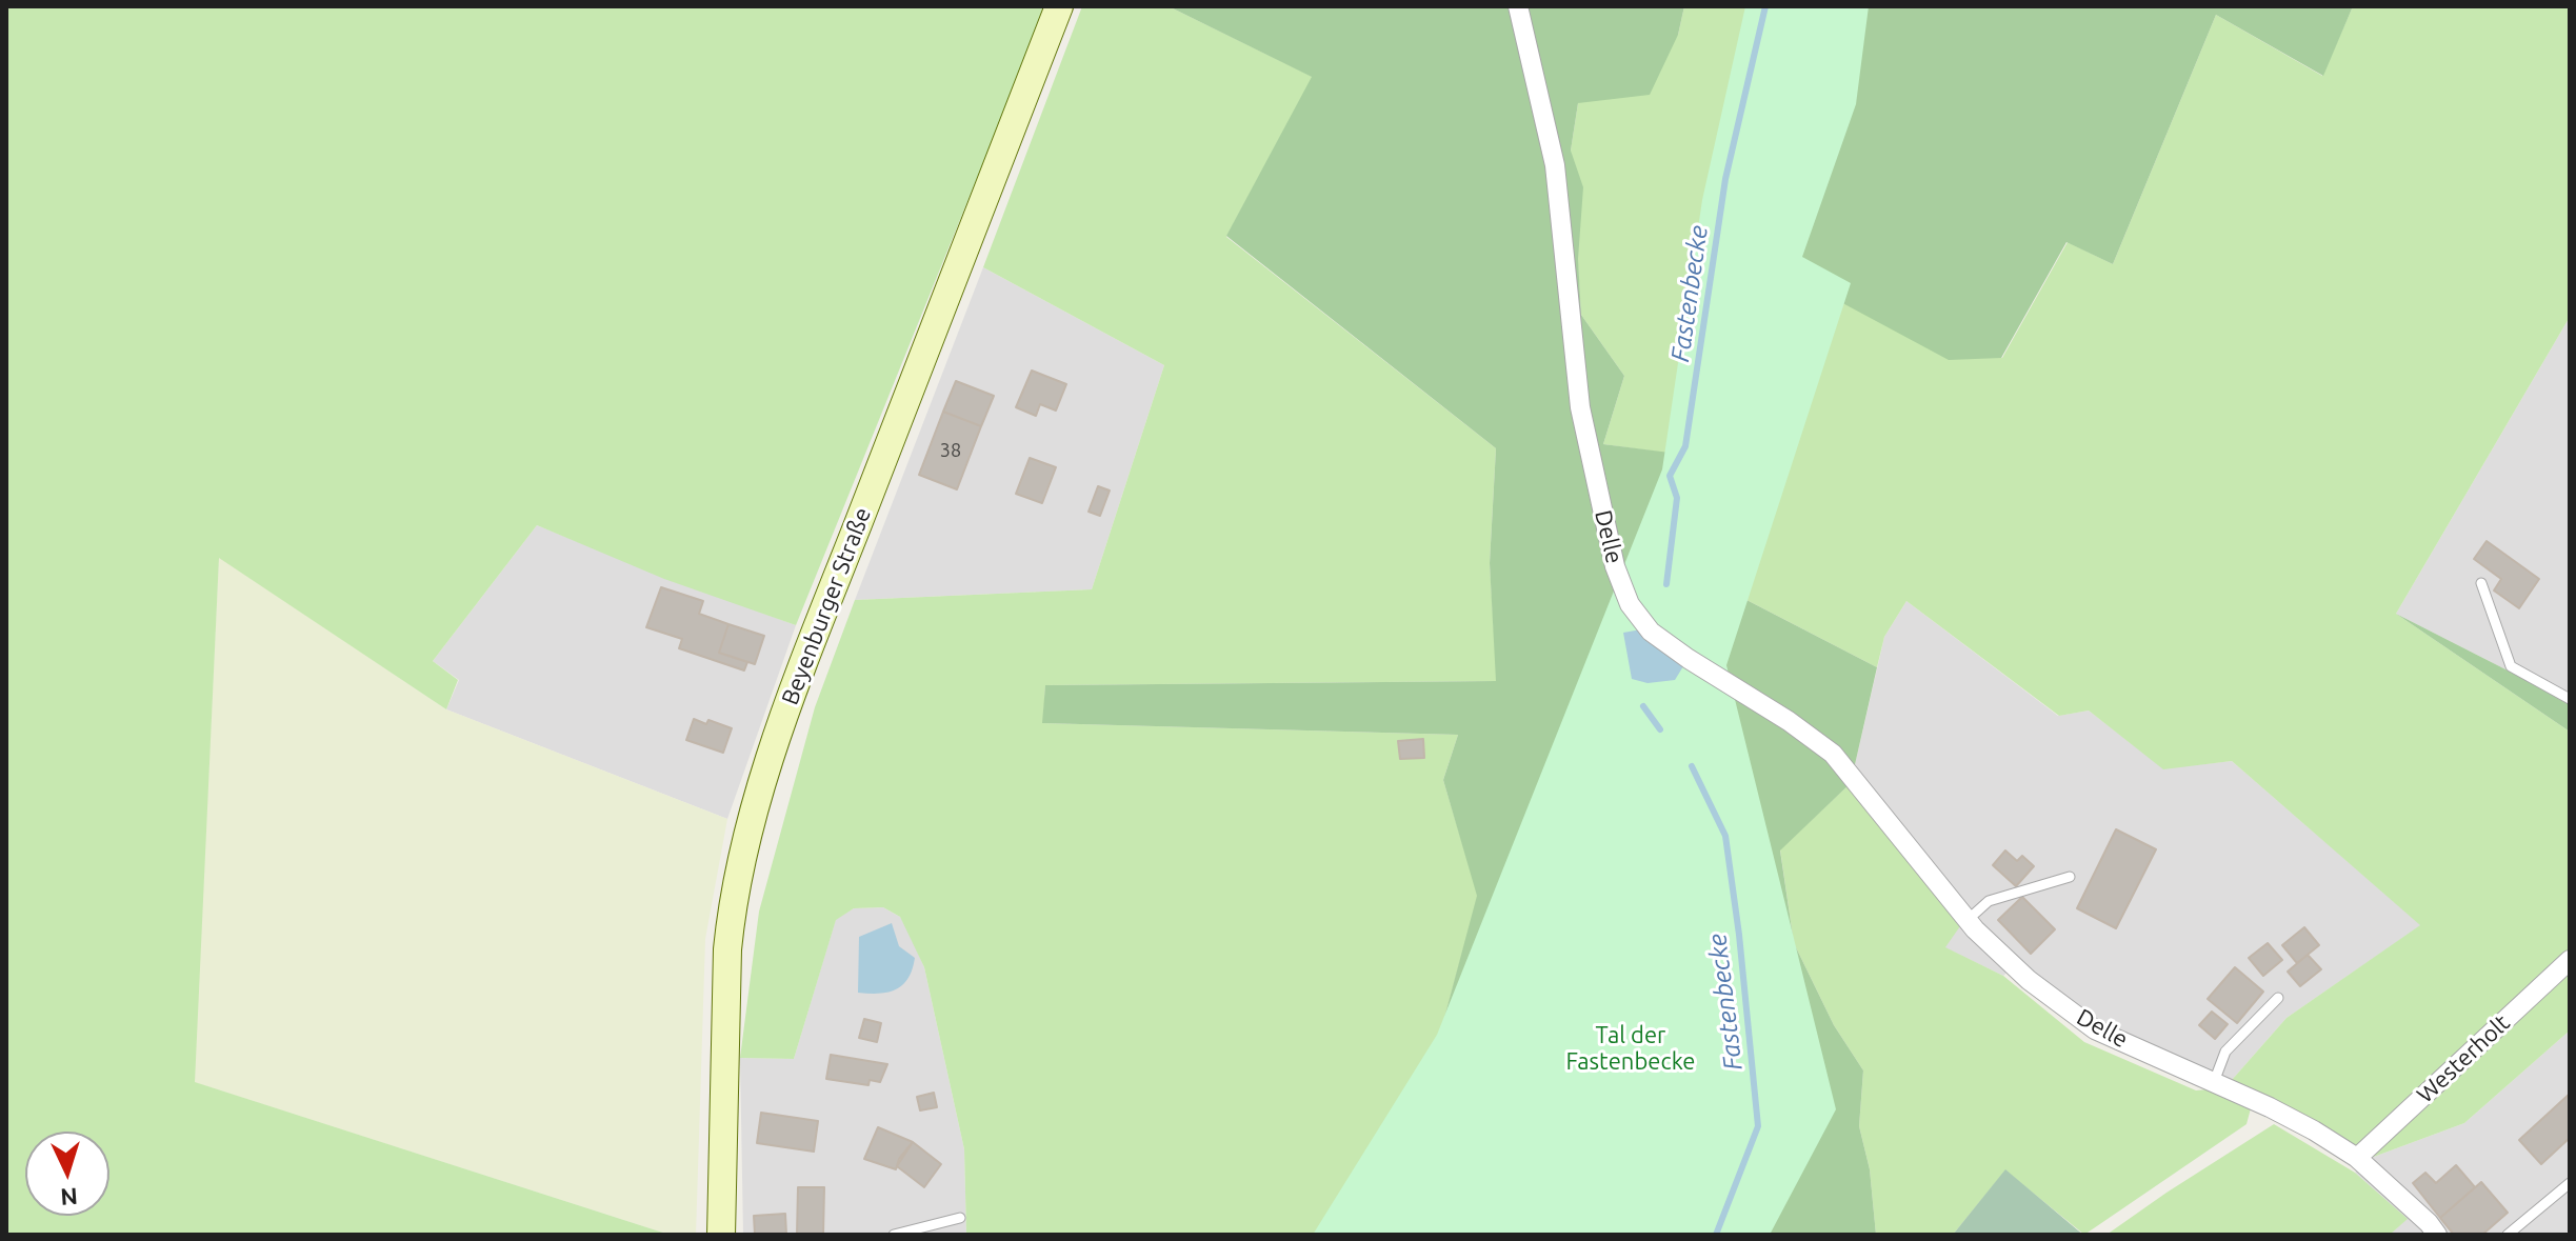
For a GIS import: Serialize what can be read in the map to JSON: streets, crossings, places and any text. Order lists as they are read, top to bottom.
{
  "streets": {
    "main road": ["Beyenburger Straße"],
    "street": ["Delle", "Westerholt"]
  },
  "crossings": [
    ["Delle", "Westerholt"]
  ],
  "water": ["Fastenbecke"],
  "parks": ["Tal der Fastenbecke"],
  "house_numbers": ["38"],
  "north": "bottom"
}
